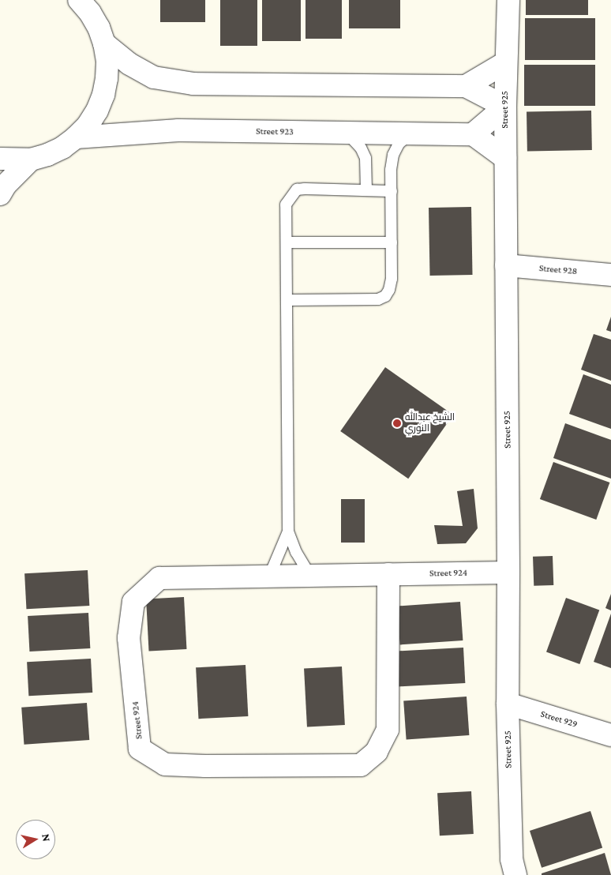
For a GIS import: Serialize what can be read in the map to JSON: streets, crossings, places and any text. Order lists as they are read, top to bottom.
{
  "streets": {
    "street": [
      "Street 925",
      "Street 923",
      "Street 928",
      "Street 924",
      "Street 929"
    ]
  },
  "crossings": [
    ["Street 925", "Street 928"],
    ["Street 925", "Street 924"],
    ["Street 925", "Street 929"]
  ],
  "places": ["الشيخ عبدالله النوري"],
  "north": "right"
}
